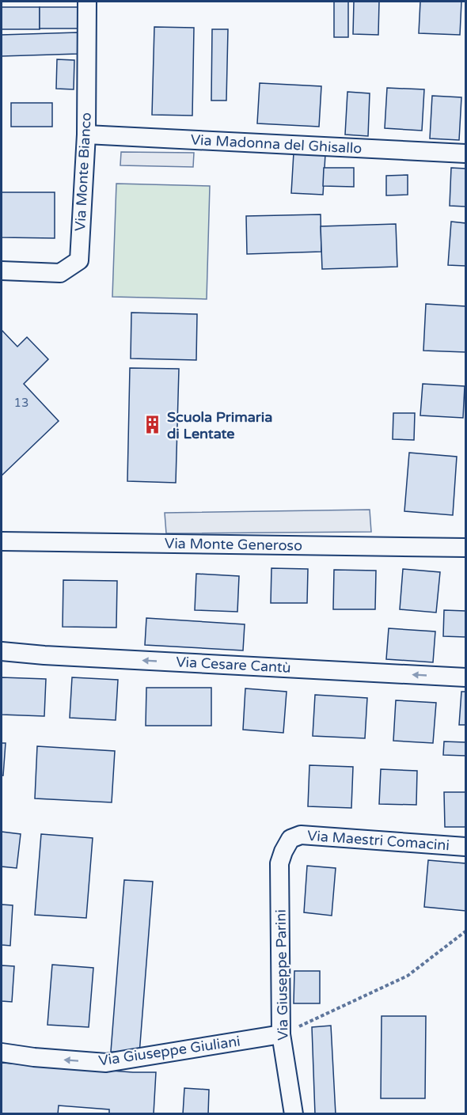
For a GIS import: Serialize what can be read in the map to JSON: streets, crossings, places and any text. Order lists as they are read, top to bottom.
{
  "streets": {
    "street": [
      "Via Madonna del Ghisallo",
      "Via Monte Bianco",
      "Via Monte Generoso",
      "Via Cesare Cantù",
      "Via Maestri Comacini",
      "Via Giuseppe Parini",
      "Via Giuseppe Giuliani"
    ]
  },
  "crossings": [
    ["Via Madonna del Ghisallo", "Via Monte Bianco"],
    ["Via Maestri Comacini", "Via Giuseppe Parini"],
    ["Via Giuseppe Parini", "Via Giuseppe Giuliani"]
  ],
  "one_way": ["Via Cesare Cantù", "Via Giuseppe Giuliani"],
  "places": {
    "building": ["Scuola Primaria di Lentate"]
  },
  "house_numbers": ["13"]
}
